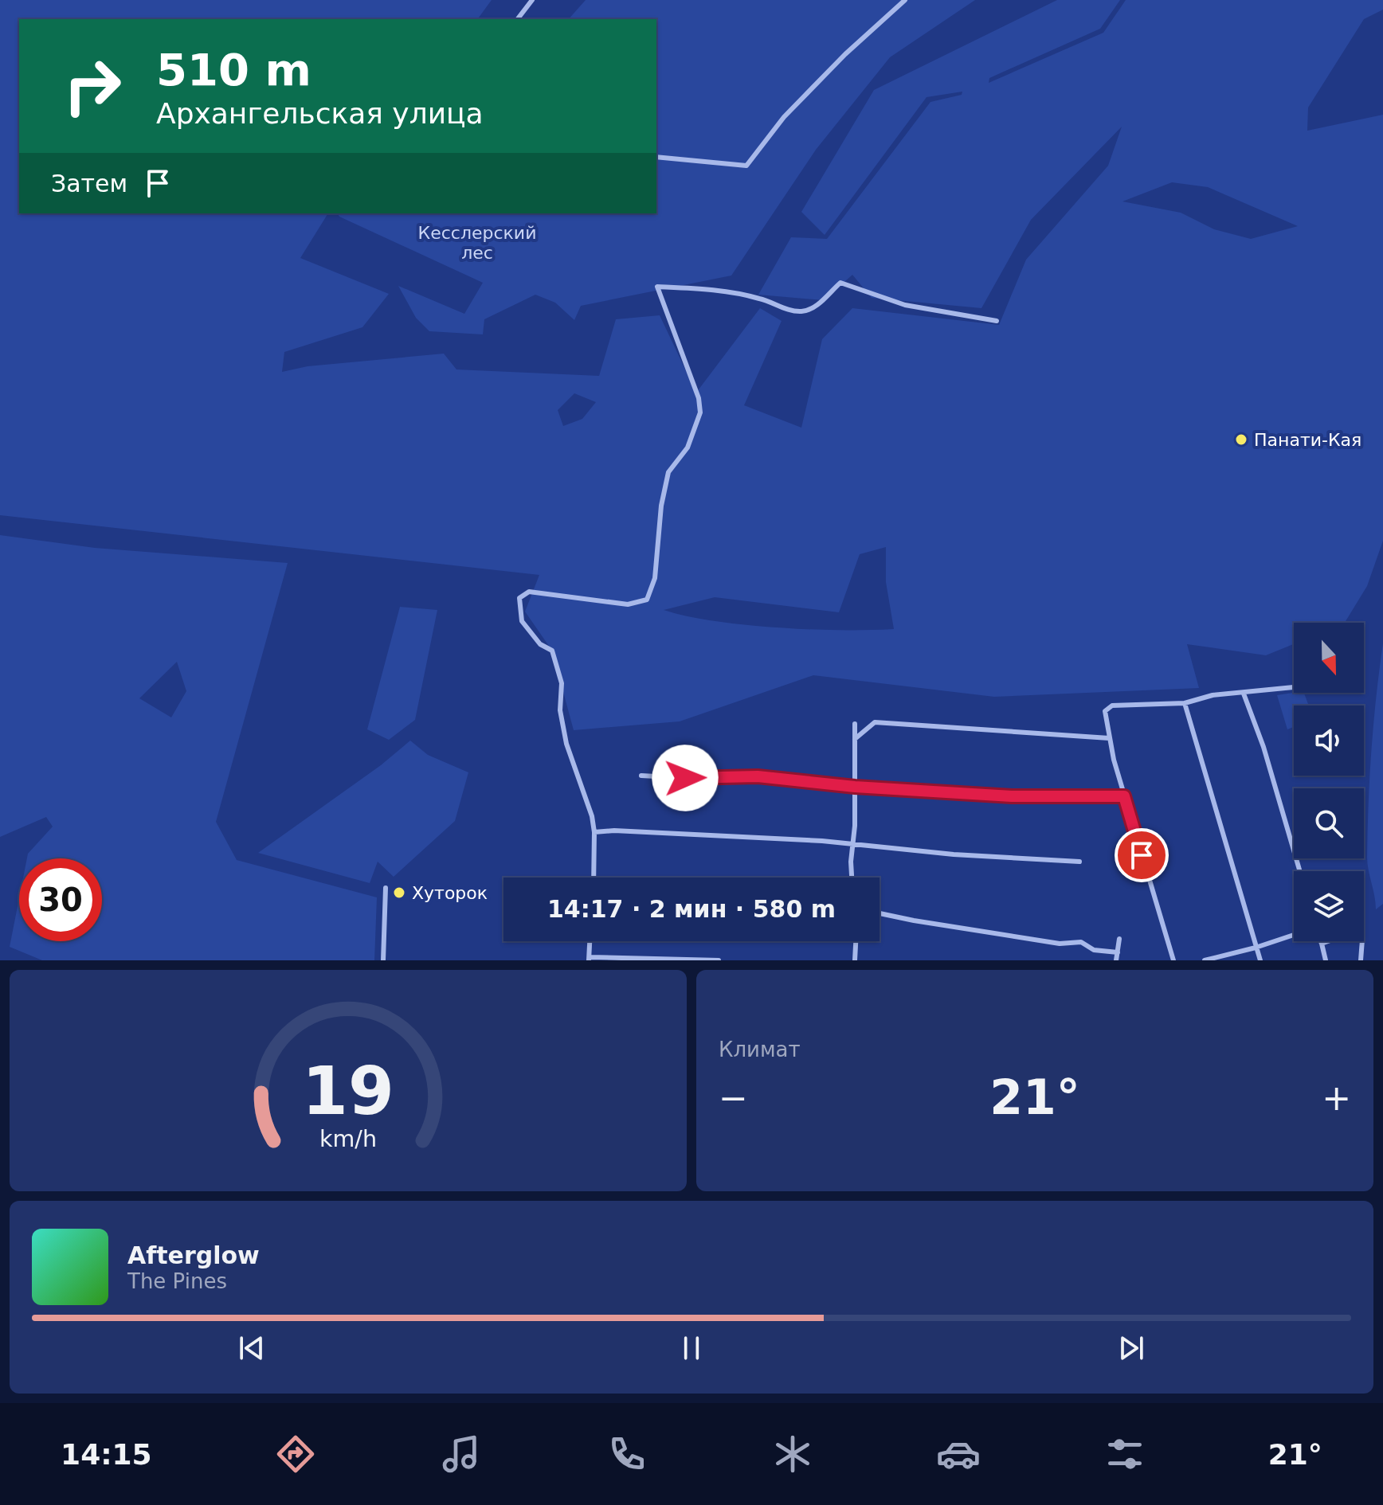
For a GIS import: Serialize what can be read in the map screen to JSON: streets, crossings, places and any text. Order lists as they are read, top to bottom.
{
  "parks": ["Кесслерский лес"],
  "places": ["Панати-Кая", "Хуторок"],
  "north": "bottom",
  "page": {
    "turn": ["510 m", "Архангельская улица"],
    "then": "Затем",
    "limit": "30",
    "trip": "14:17 · 2 мин · 580 m",
    "tile": "Климат",
    "heat": ["−", "21°", "+"],
    "song": ["Afterglow", "The Pines"],
    "tabs": ["14:15", "21°"],
    "gauge": ["19", "km/h"]
  }
}
